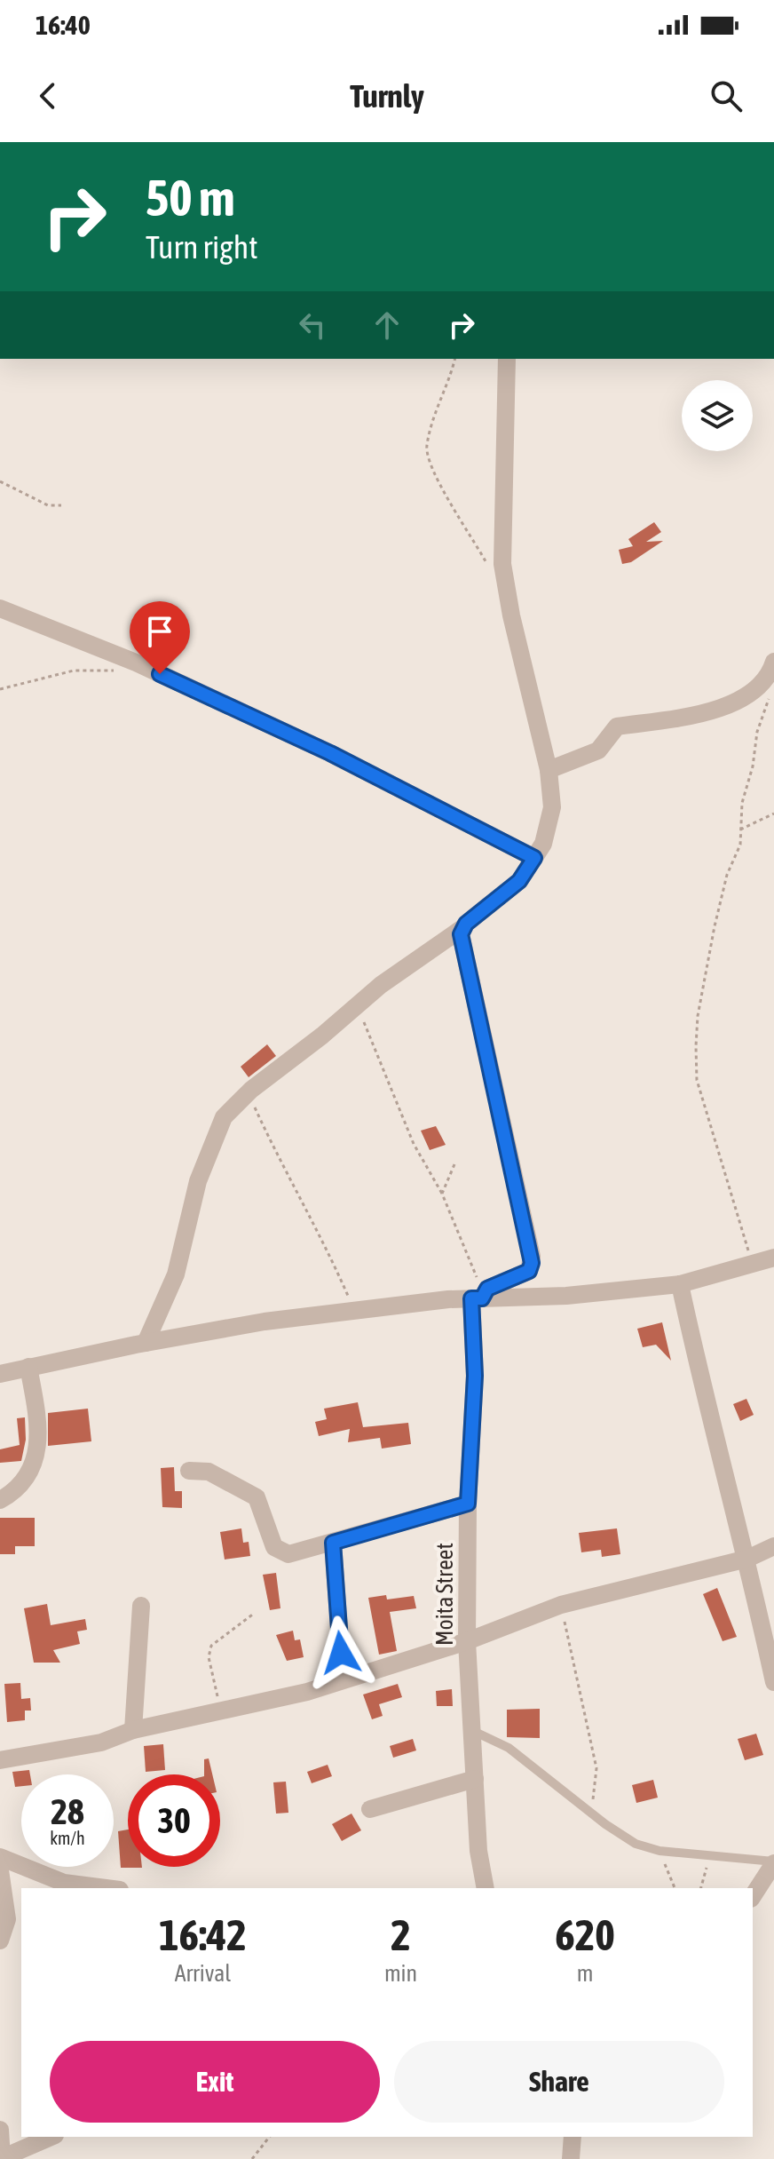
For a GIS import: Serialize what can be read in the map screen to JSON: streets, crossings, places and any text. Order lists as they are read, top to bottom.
{
  "streets": {
    "street": ["Moita Street"]
  },
  "page": {
    "status": "16:40",
    "header": "Turnly",
    "turn": ["50 m", "Turn right"],
    "speed": "28 km/h",
    "limit": "30",
    "eta": [
      "16:42",
      "Arrival",
      "2",
      "min",
      "620",
      "m"
    ],
    "buttons": ["Exit", "Share"]
  }
}
